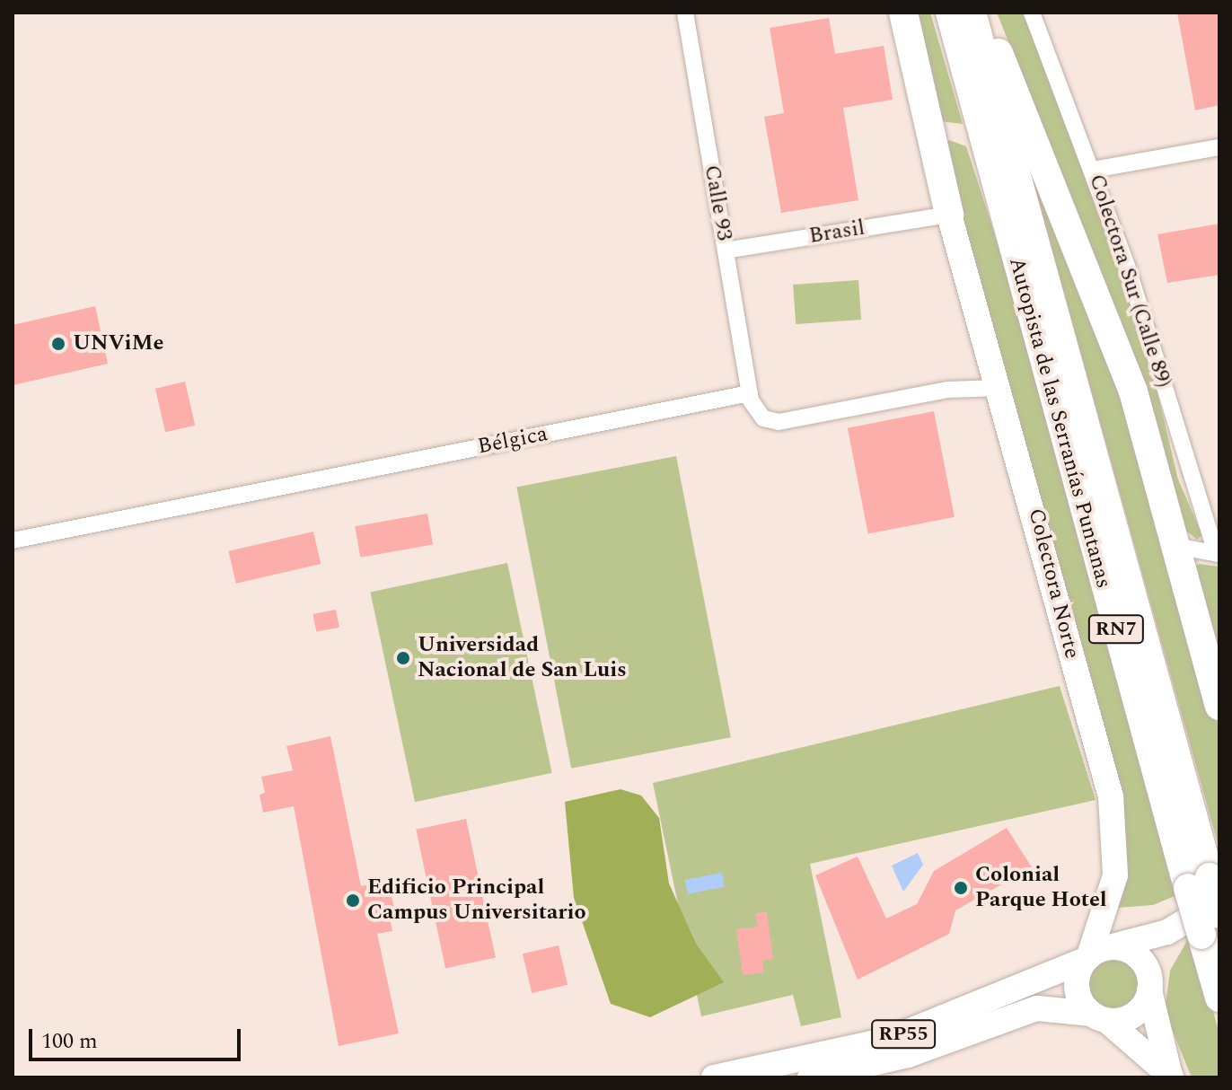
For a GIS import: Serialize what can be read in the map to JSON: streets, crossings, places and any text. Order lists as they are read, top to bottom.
{
  "streets": {
    "highway": ["Autopista de las Serranías Puntanas", "RN7"],
    "main road": ["Colectora Norte", "RP55"],
    "street": [
      "Calle 93",
      "Brasil",
      "Colectora Sur (Calle 89)",
      "Bélgica"
    ]
  },
  "crossings": [
    ["Calle 93", "Brasil"],
    ["Calle 93", "Bélgica"],
    ["Brasil", "Colectora Norte"],
    ["Colectora Norte", "RP55"]
  ],
  "places": [
    "UNViMe",
    "Universidad Nacional de San Luis",
    "Colonial Parque Hotel",
    "Edificio Principal Campus Universitario"
  ],
  "scale_bar": "100 m"
}
